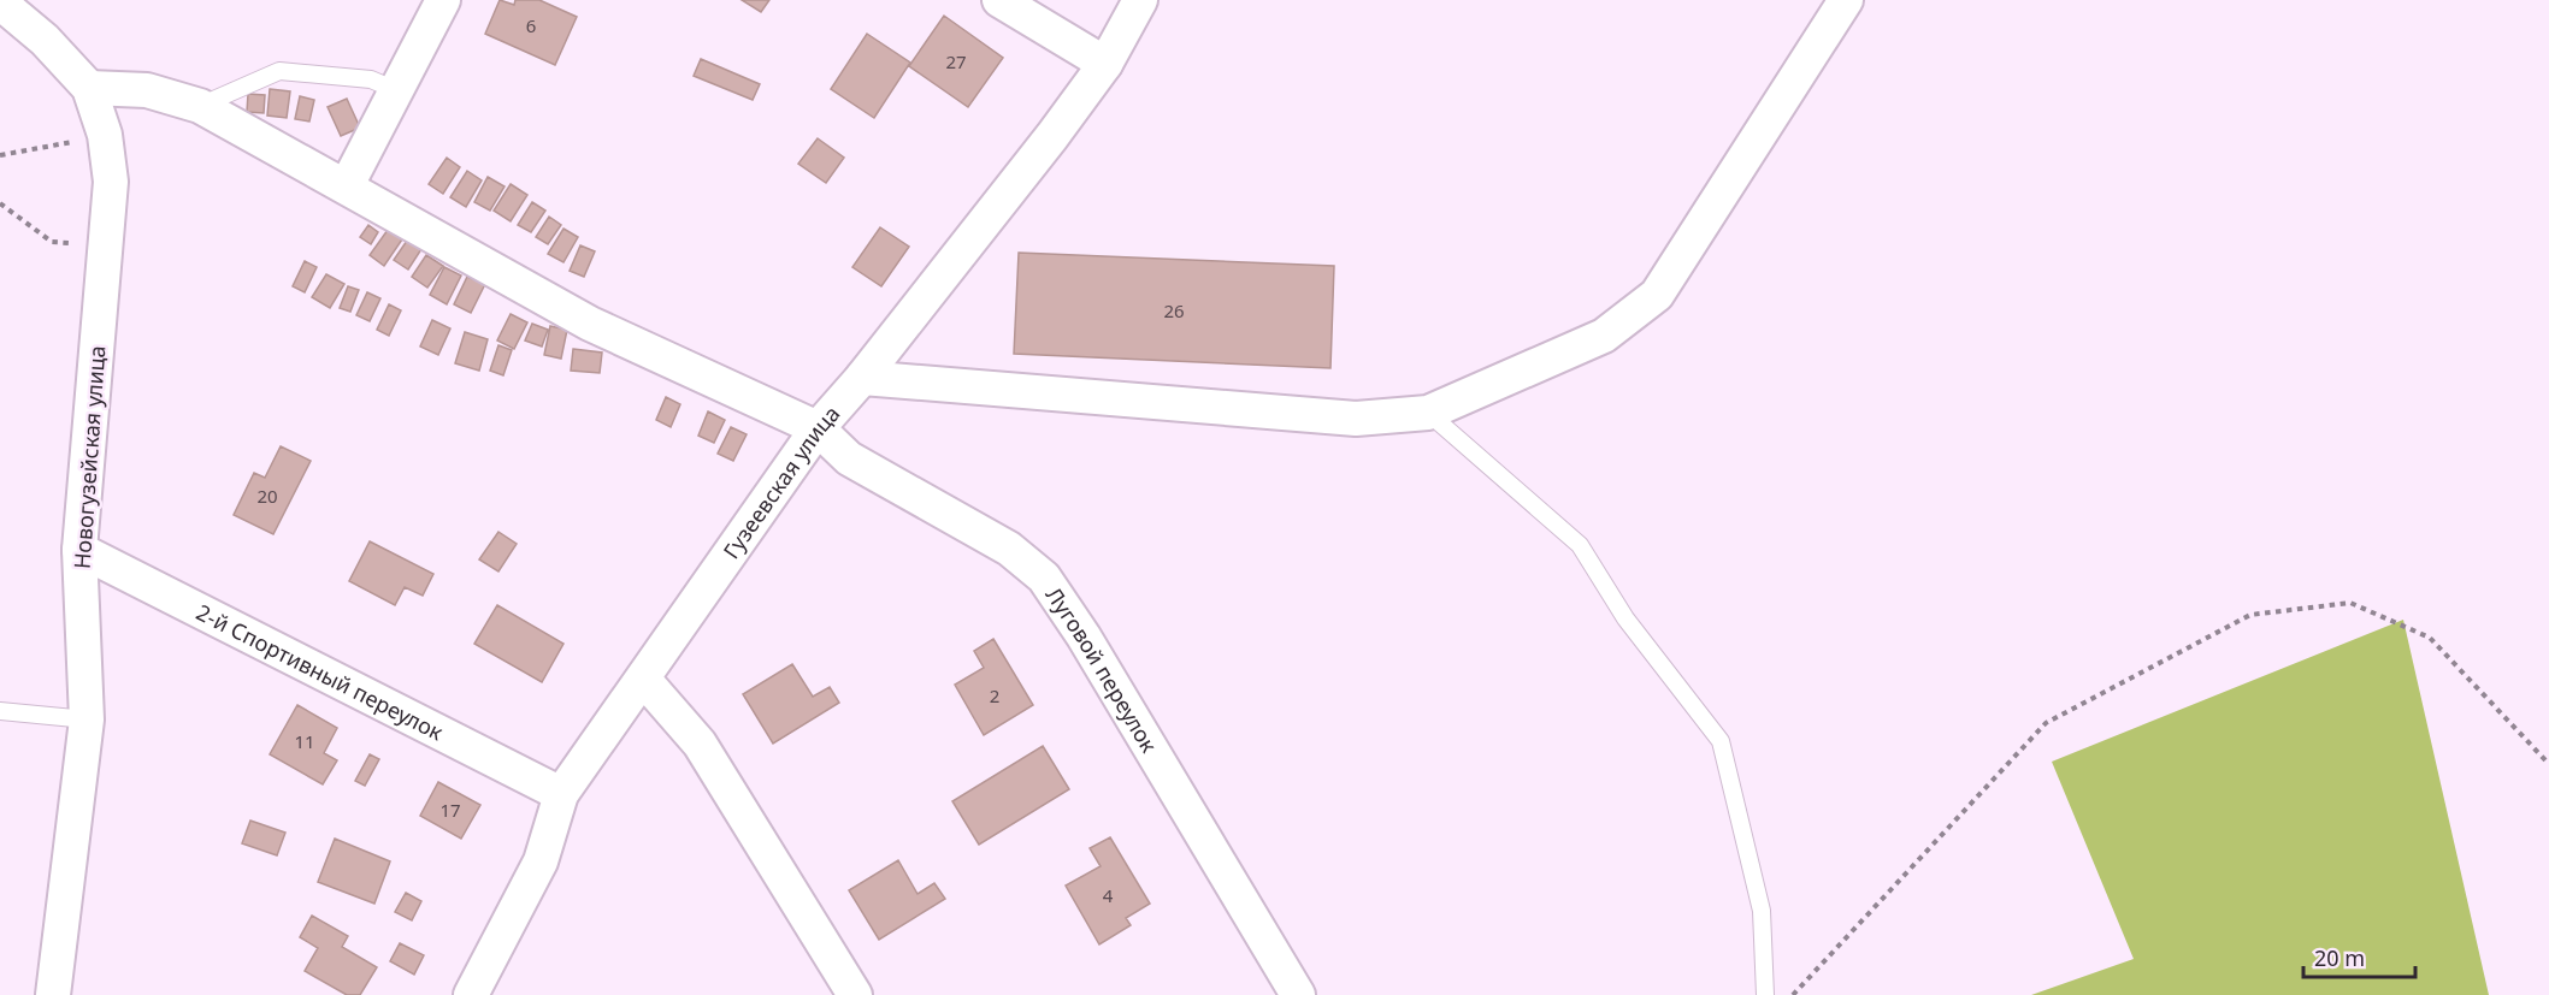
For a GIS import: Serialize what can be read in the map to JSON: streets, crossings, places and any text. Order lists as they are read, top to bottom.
{
  "streets": {
    "street": [
      "Новогузейская улица",
      "Гузеевская улица",
      "Луговой переулок",
      "2-й Спортивный переулок"
    ]
  },
  "crossings": [
    ["Новогузейская улица", "Луговой переулок"],
    ["Новогузейская улица", "2-й Спортивный переулок"],
    ["Гузеевская улица", "Луговой переулок"],
    ["Гузеевская улица", "2-й Спортивный переулок"]
  ],
  "house_numbers": [
    "6",
    "27",
    "26",
    "20",
    "2",
    "11",
    "17",
    "4"
  ],
  "scale_bar": "20 m"
}
